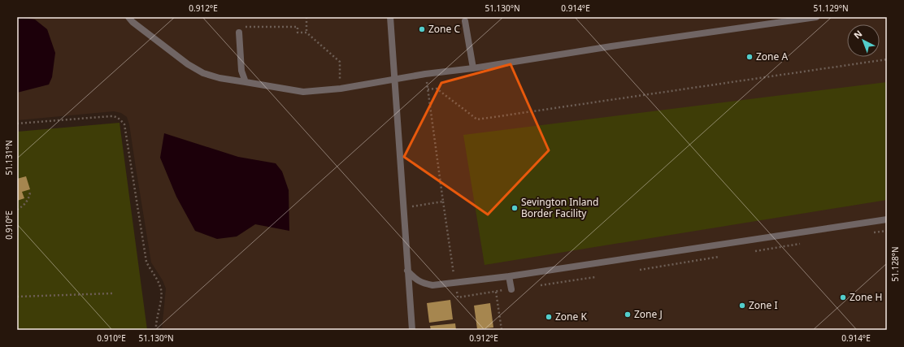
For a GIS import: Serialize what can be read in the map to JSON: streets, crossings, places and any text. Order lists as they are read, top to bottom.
{
  "places": [
    "Zone C",
    "Zone A",
    "Sevington Inland Border Facility",
    "Zone H",
    "Zone I",
    "Zone J",
    "Zone K"
  ],
  "north": "top left",
  "coordinates": [
    "0.912°E",
    "51.130°N",
    "0.914°E",
    "51.129°N",
    "51.131°N",
    "0.910°E",
    "51.128°N"
  ]
}
